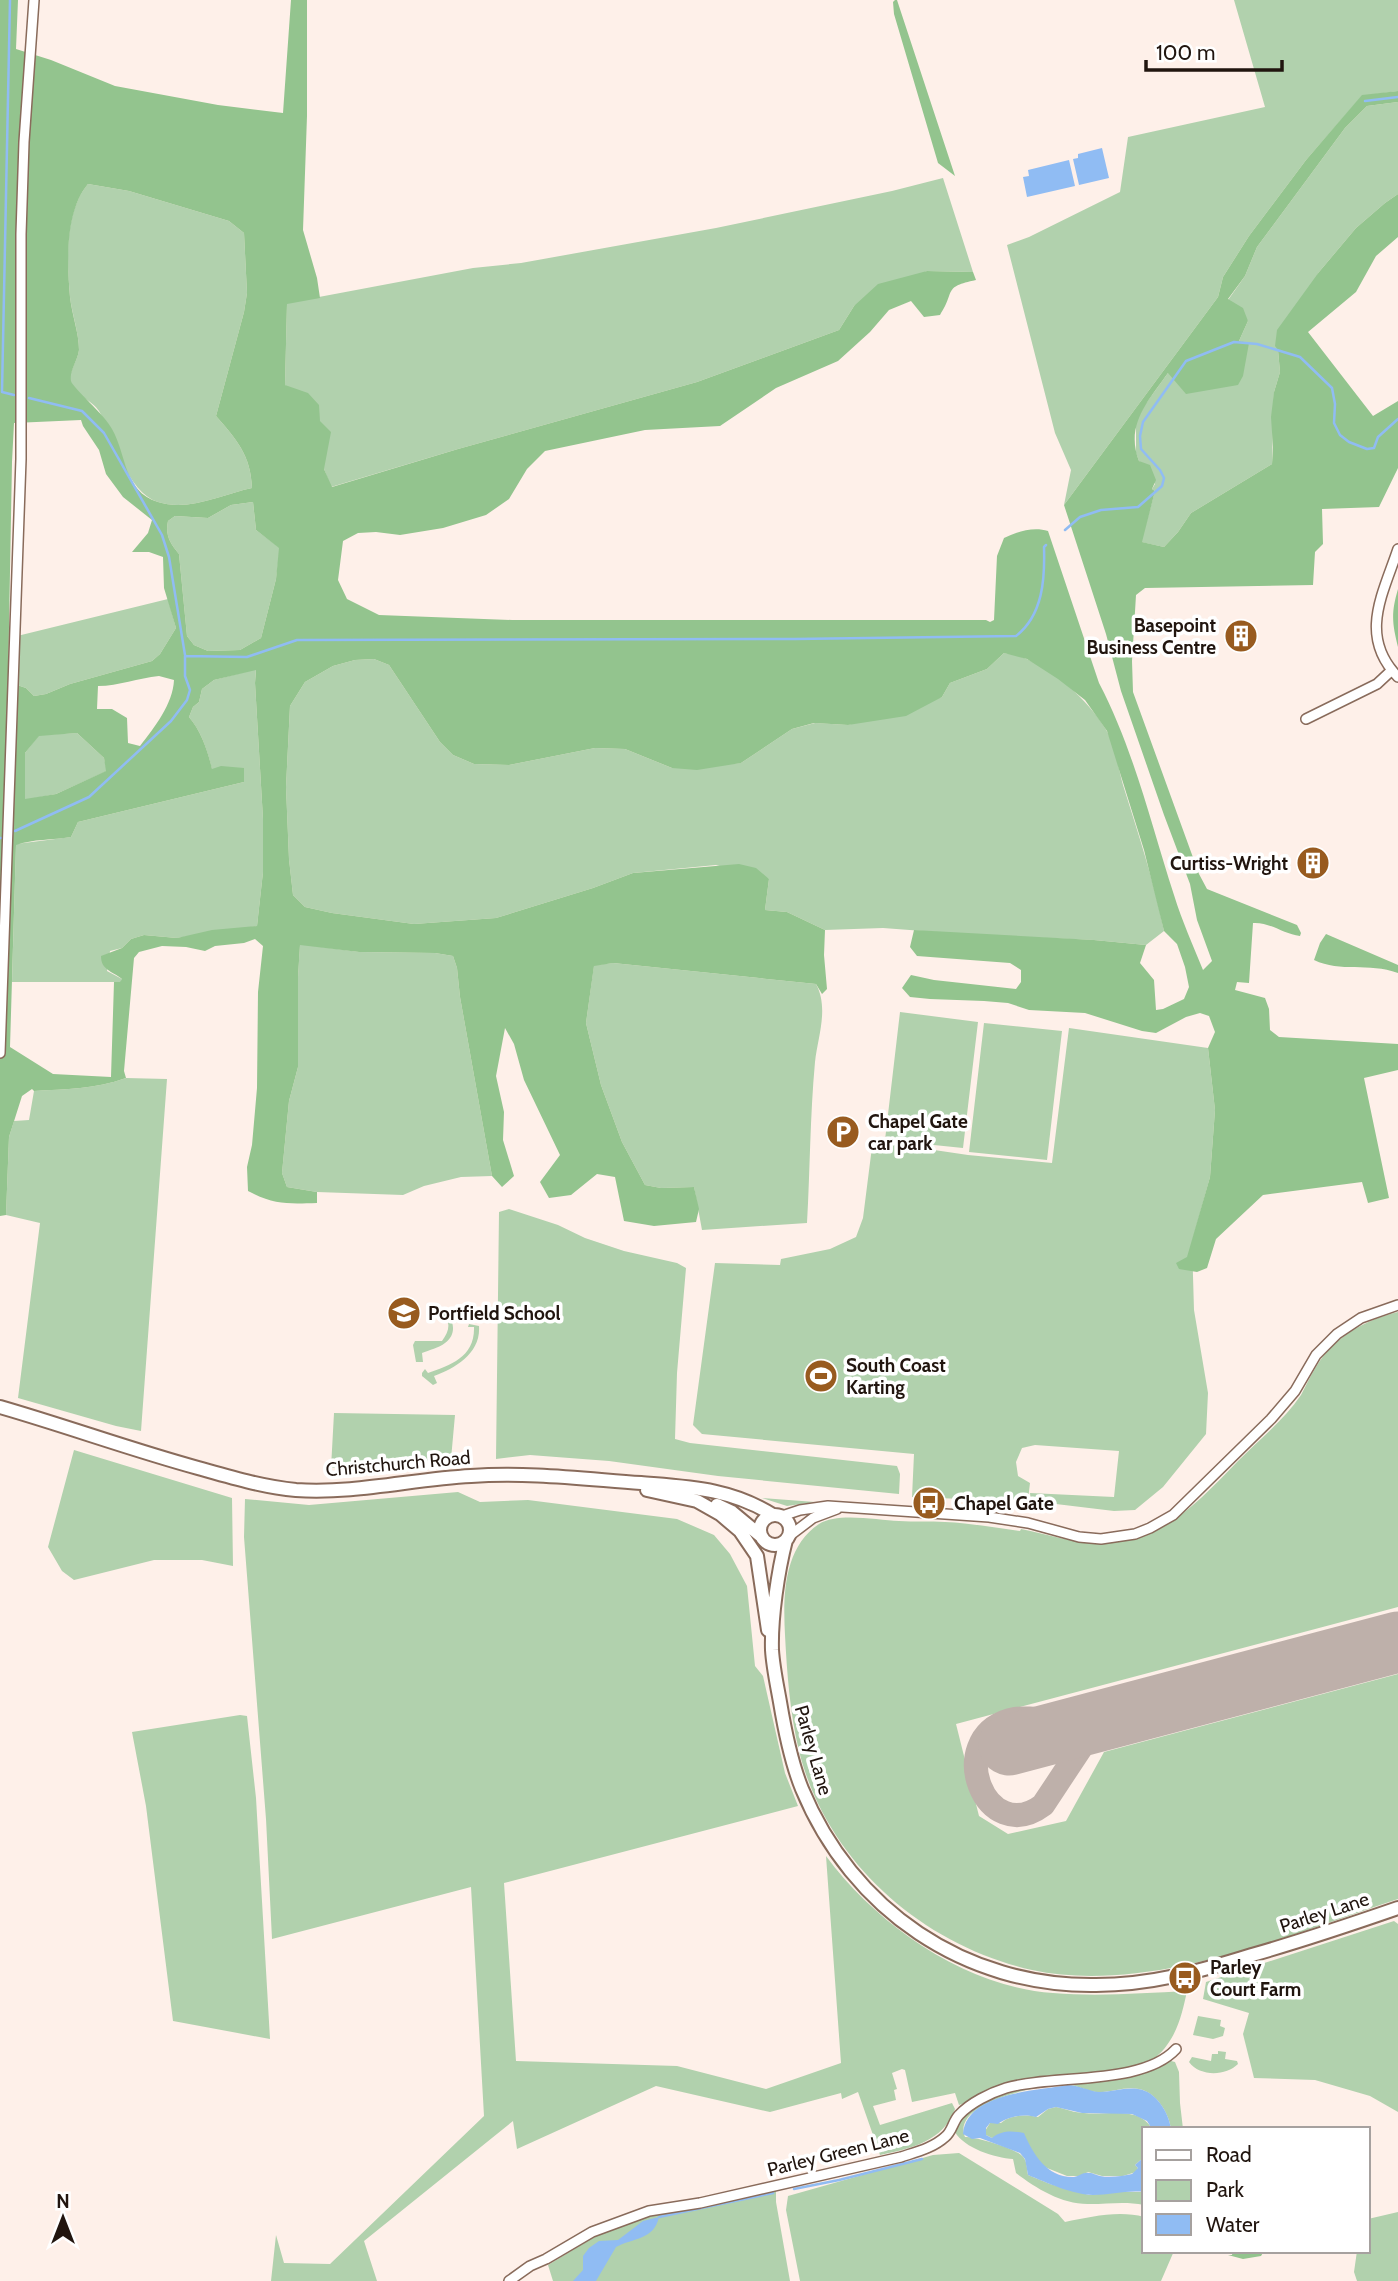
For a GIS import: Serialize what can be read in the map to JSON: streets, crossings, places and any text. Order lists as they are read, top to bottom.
{
  "streets": {
    "main road": ["Christchurch Road", "Parley Lane"],
    "street": ["Parley Green Lane"]
  },
  "crossings": [
    ["Christchurch Road", "Parley Lane"]
  ],
  "places": {
    "building": ["Basepoint Business Centre", "Curtiss-Wright"],
    "parking": ["Chapel Gate car park"],
    "school or university": ["Portfield School"],
    "sports": ["South Coast Karting"],
    "bus stop": ["Chapel Gate", "Parley Court Farm"]
  },
  "legend": ["Road", "Park", "Water"],
  "scale_bar": "100 m",
  "north": "top"
}
